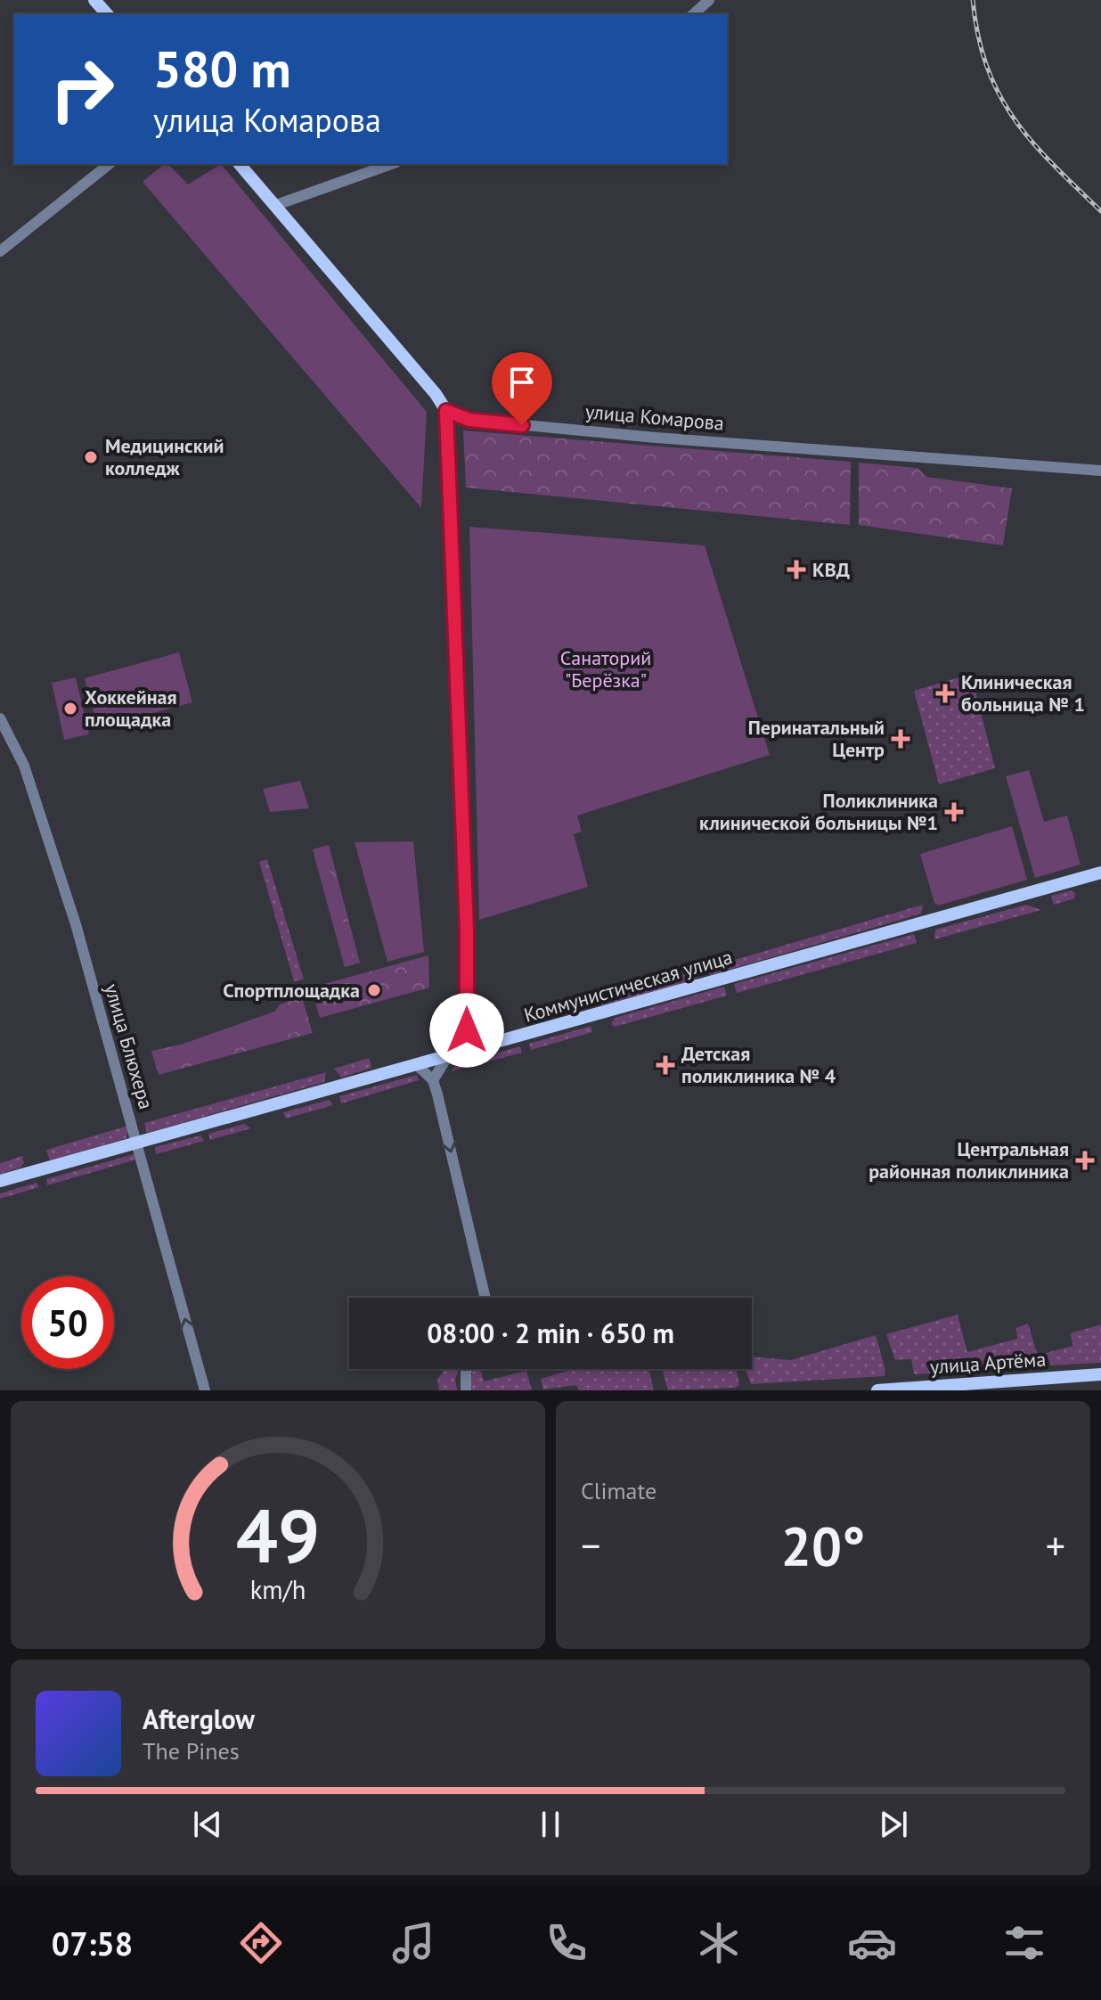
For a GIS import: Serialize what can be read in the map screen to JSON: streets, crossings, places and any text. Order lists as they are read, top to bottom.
{
  "streets": {
    "main road": ["Коммунистическая улица", "улица Артёма"],
    "street": ["улица Комарова", "улица Блюхера"]
  },
  "crossings": [
    ["Коммунистическая улица", "улица Блюхера"]
  ],
  "one_way": ["улица Блюхера"],
  "parks": ["Санаторий \"Берёзка\""],
  "places": {
    "other": ["Медицинский колледж", "Хоккейная площадка", "Спортплощадка"],
    "health": [
      "КВД",
      "Клиническая больница № 1",
      "Перинатальный Центр",
      "Поликлиника клинической больницы №1",
      "Детская поликлиника № 4",
      "Центральная районная поликлиника"
    ]
  },
  "page": {
    "turn": ["580 m", "улица Комарова"],
    "limit": "50",
    "trip": "08:00 · 2 min · 650 m",
    "tile": "Climate",
    "heat": ["−", "20°", "+"],
    "song": ["Afterglow", "The Pines"],
    "tabs": "07:58",
    "gauge": ["49", "km/h"]
  }
}
